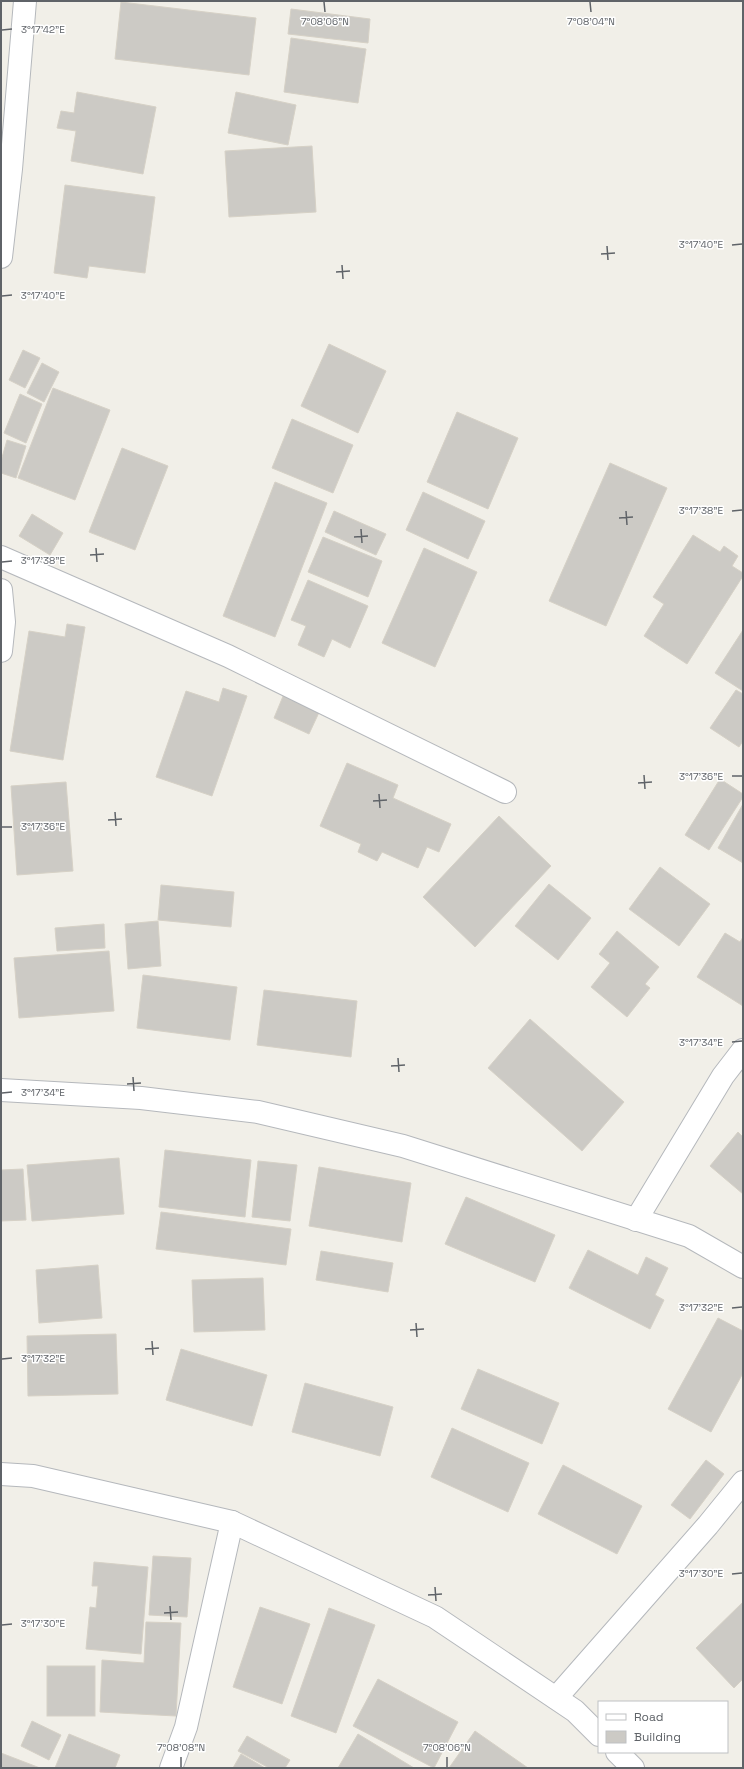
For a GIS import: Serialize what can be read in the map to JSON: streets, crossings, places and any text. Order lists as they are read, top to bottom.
{
  "legend": ["Road", "Building"],
  "coordinates": [
    "7°08'06\"N",
    "7°08'04\"N",
    "3°17'42\"E",
    "3°17'40\"E",
    "3°17'38\"E",
    "3°17'36\"E",
    "3°17'34\"E",
    "3°17'32\"E",
    "3°17'30\"E",
    "7°08'08\"N"
  ]
}
